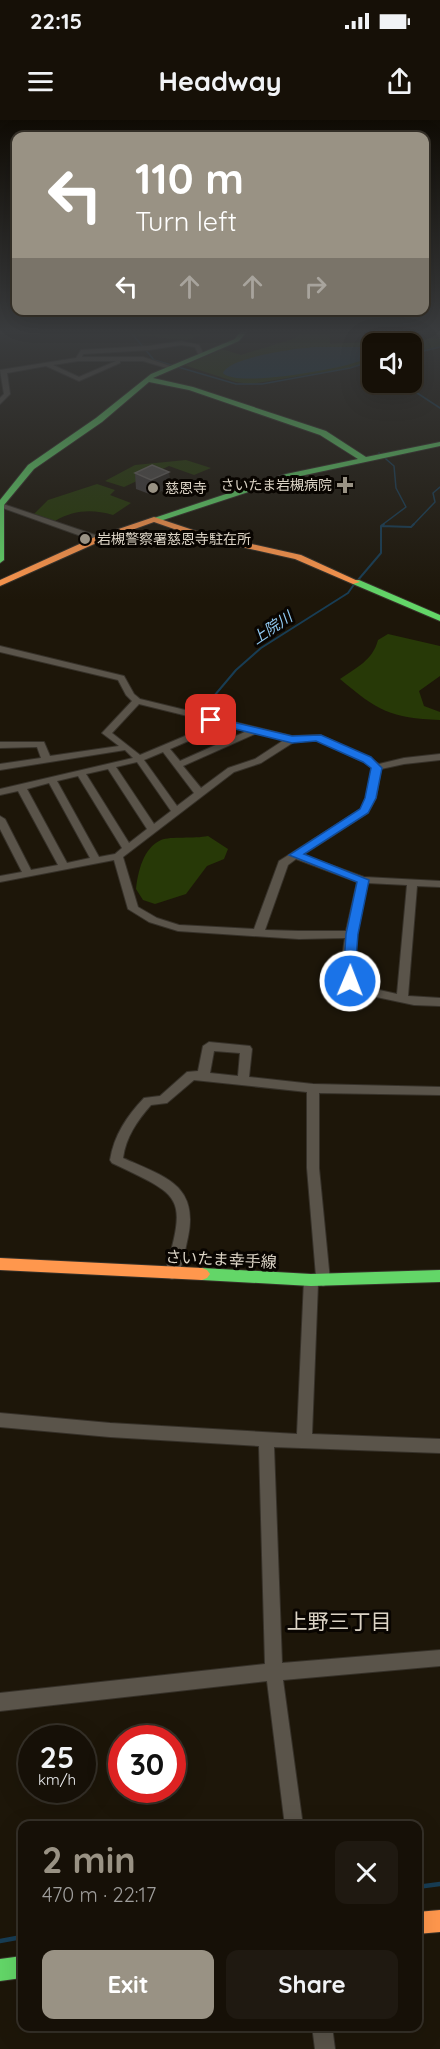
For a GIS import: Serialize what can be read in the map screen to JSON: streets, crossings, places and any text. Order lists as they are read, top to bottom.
{
  "streets": {
    "street": ["さいたま幸手線"]
  },
  "districts": ["上野三丁目"],
  "water": ["上院川"],
  "places": {
    "health": ["さいたま岩槻病院"],
    "other": ["慈恩寺", "岩槻警察署慈恩寺駐在所"]
  },
  "page": {
    "status": "22:15",
    "header": "Headway",
    "turn": ["110 m", "Turn left"],
    "speed": "25 km/h",
    "limit": "30",
    "heading": ["2 min", "470 m · 22:17"],
    "buttons": ["Exit", "Share"]
  }
}
